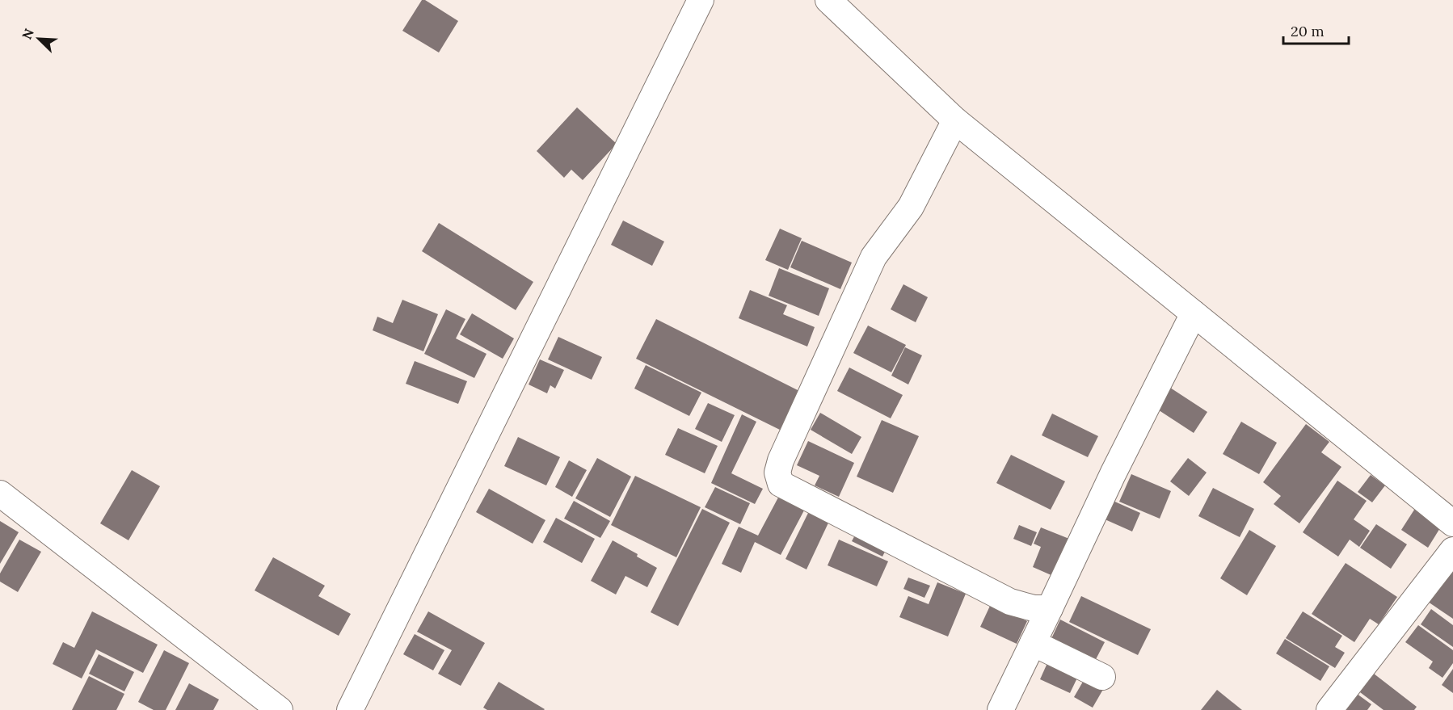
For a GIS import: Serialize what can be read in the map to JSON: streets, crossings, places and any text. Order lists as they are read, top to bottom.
{
  "scale_bar": "20 m",
  "north": "top left"
}
